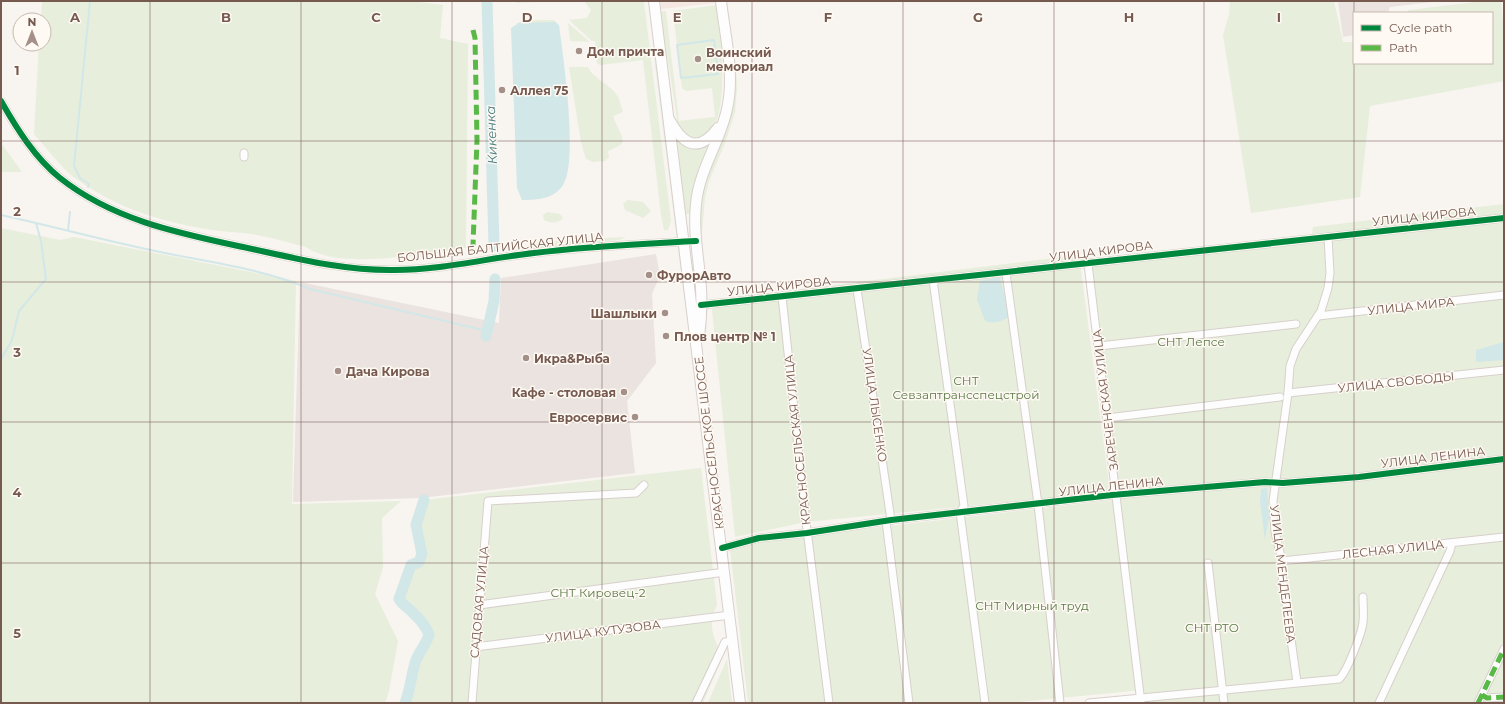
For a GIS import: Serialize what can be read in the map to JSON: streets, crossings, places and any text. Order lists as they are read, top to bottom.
{
  "streets": {
    "main road": ["КРАСНОСЕЛЬСКОЕ ШОССЕ"],
    "street": [
      "УЛИЦА КИРОВА",
      "БОЛЬШАЯ БАЛТИЙСКАЯ УЛИЦА",
      "УЛИЦА МИРА",
      "УЛИЦА СВОБОДЫ",
      "ЗАРЕЧЕНСКАЯ УЛИЦА",
      "УЛИЦА ЛЫСЕНКО",
      "КРАСНОСЕЛЬСКАЯ УЛИЦА",
      "УЛИЦА ЛЕНИНА",
      "ЛЕСНАЯ УЛИЦА",
      "УЛИЦА МЕНДЕЛЕЕВА",
      "САДОВАЯ УЛИЦА",
      "УЛИЦА КУТУЗОВА"
    ]
  },
  "crossings": [
    ["УЛИЦА КИРОВА", "ЗАРЕЧЕНСКАЯ УЛИЦА"],
    ["УЛИЦА КИРОВА", "УЛИЦА ЛЫСЕНКО"],
    ["УЛИЦА КИРОВА", "КРАСНОСЕЛЬСКАЯ УЛИЦА"],
    ["УЛИЦА КИРОВА", "КРАСНОСЕЛЬСКОЕ ШОССЕ"],
    ["УЛИЦА КИРОВА", "УЛИЦА МЕНДЕЛЕЕВА"],
    ["БОЛЬШАЯ БАЛТИЙСКАЯ УЛИЦА", "КРАСНОСЕЛЬСКОЕ ШОССЕ"],
    ["УЛИЦА МИРА", "УЛИЦА МЕНДЕЛЕЕВА"],
    ["УЛИЦА СВОБОДЫ", "УЛИЦА МЕНДЕЛЕЕВА"],
    ["ЗАРЕЧЕНСКАЯ УЛИЦА", "УЛИЦА ЛЕНИНА"],
    ["УЛИЦА ЛЫСЕНКО", "УЛИЦА ЛЕНИНА"],
    ["КРАСНОСЕЛЬСКАЯ УЛИЦА", "УЛИЦА ЛЕНИНА"],
    ["КРАСНОСЕЛЬСКОЕ ШОССЕ", "УЛИЦА ЛЕНИНА"],
    ["КРАСНОСЕЛЬСКОЕ ШОССЕ", "УЛИЦА КУТУЗОВА"],
    ["УЛИЦА ЛЕНИНА", "УЛИЦА МЕНДЕЛЕЕВА"],
    ["ЛЕСНАЯ УЛИЦА", "УЛИЦА МЕНДЕЛЕЕВА"],
    ["САДОВАЯ УЛИЦА", "УЛИЦА КУТУЗОВА"]
  ],
  "water": ["Кикенка"],
  "parks": [
    "СНТ Лепсе",
    "СНТ Севзаптрансспецстрой",
    "СНТ Кировец-2",
    "СНТ Мирный труд",
    "СНТ РТО"
  ],
  "places": [
    "Дом причта",
    "Воинский мемориал",
    "Аллея 75",
    "ФурорАвто",
    "Шашлыки",
    "Плов центр № 1",
    "Икра&Рыба",
    "Дача Кирова",
    "Кафе - столовая",
    "Евросервис"
  ],
  "legend": ["Cycle path", "Path"],
  "north": "top",
  "grid": {
    "columns": [
      "A",
      "B",
      "C",
      "D",
      "E",
      "F",
      "G",
      "H",
      "I"
    ],
    "rows": [
      "1",
      "2",
      "3",
      "4",
      "5"
    ]
  }
}
